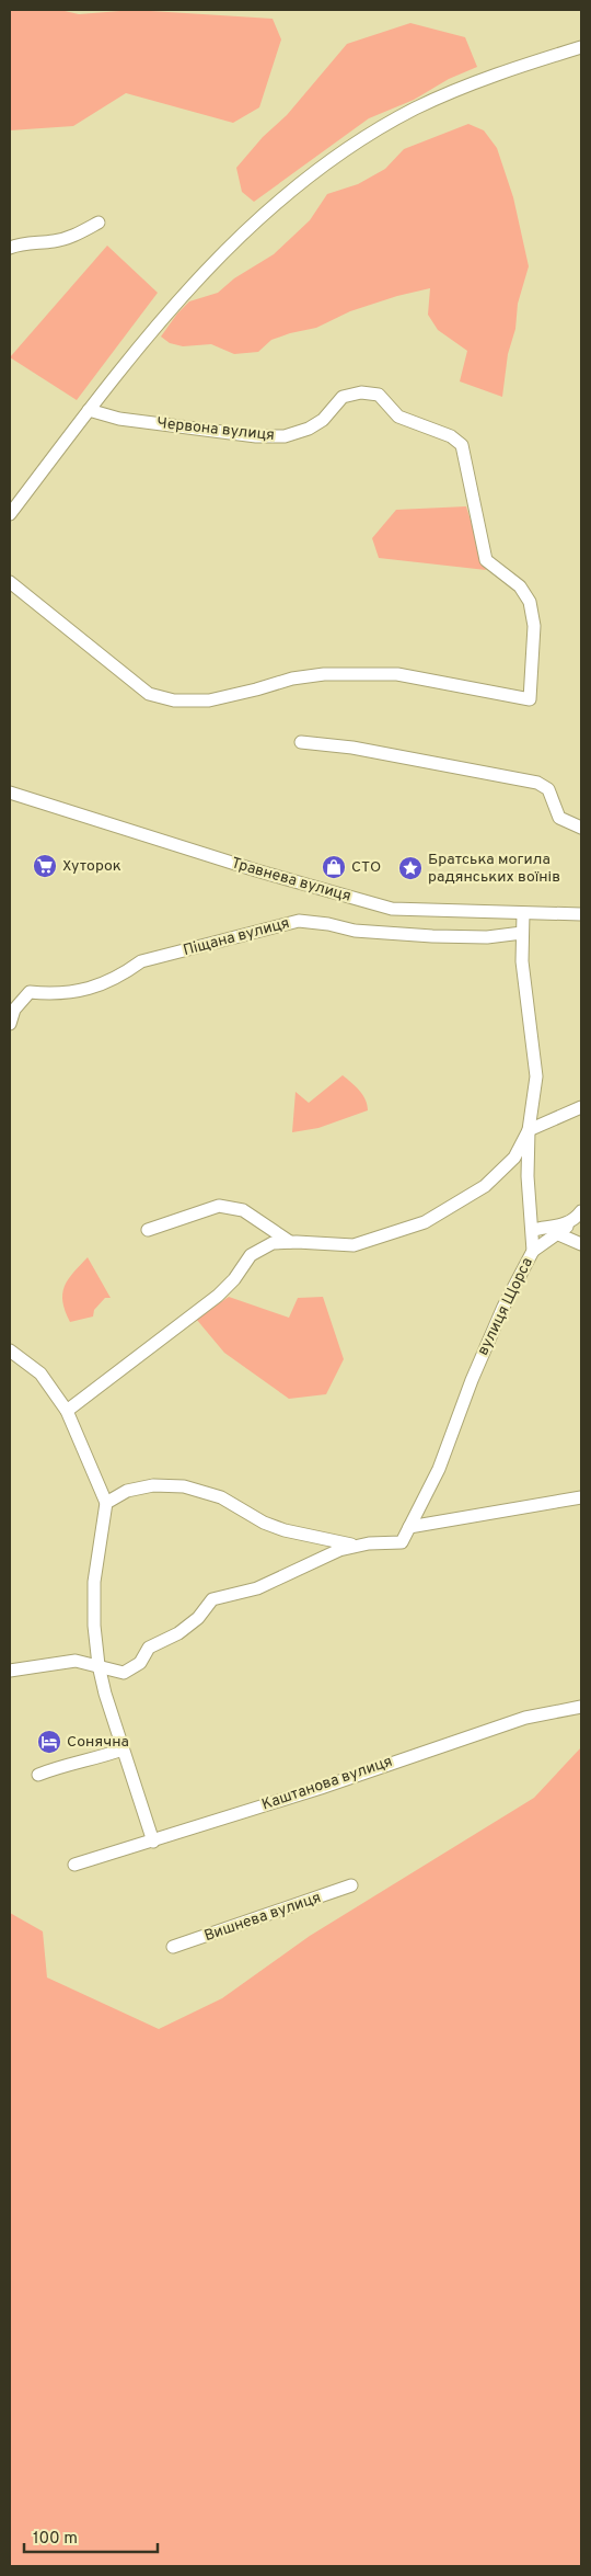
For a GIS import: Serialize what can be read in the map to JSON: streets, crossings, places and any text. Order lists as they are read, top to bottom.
{
  "streets": {
    "street": [
      "Червона вулиця",
      "Травнева вулиця",
      "Піщана вулиця",
      "вулиця Щорса",
      "Каштанова вулиця",
      "Вишнева вулиця"
    ]
  },
  "crossings": [
    ["Травнева вулиця", "вулиця Щорса"],
    ["Піщана вулиця", "вулиця Щорса"]
  ],
  "places": {
    "supermarket": ["Хуторок"],
    "shop": ["СТО"],
    "place": ["Братська могила радянських воїнів"],
    "hotel": ["Сонячна"]
  },
  "scale_bar": "100 m"
}
